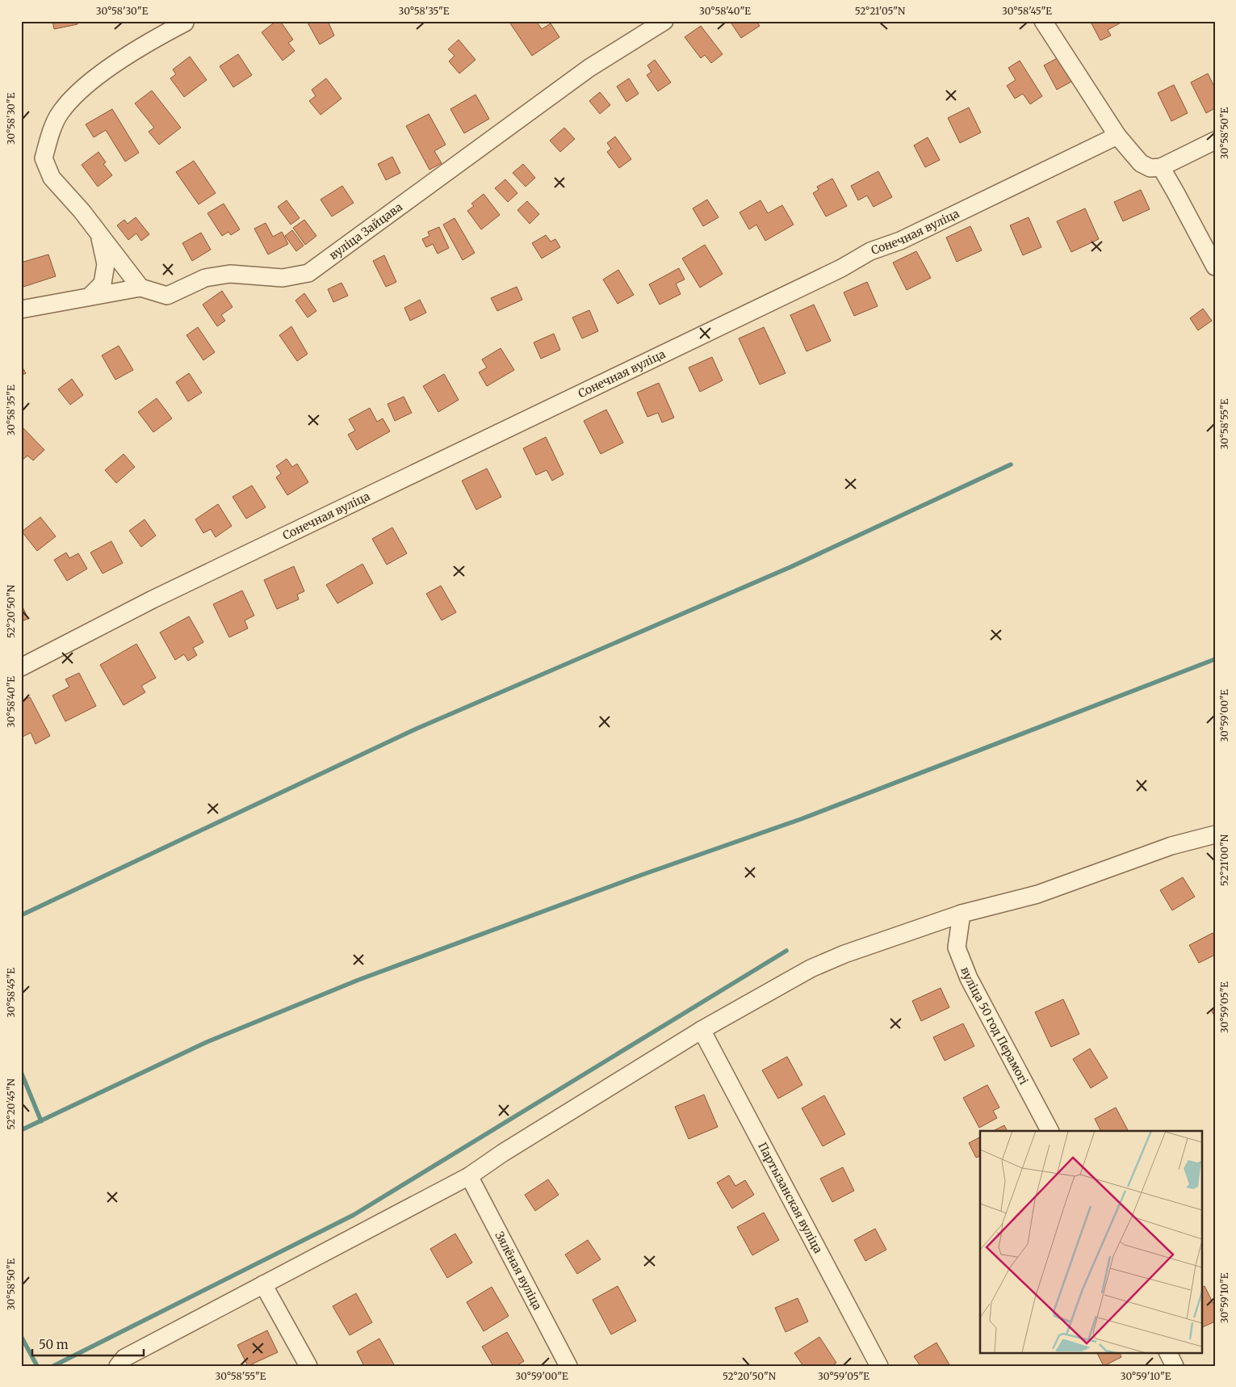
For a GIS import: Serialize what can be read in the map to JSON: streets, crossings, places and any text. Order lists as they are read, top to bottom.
{
  "streets": {
    "street": [
      "вуліца Зайцава",
      "Сонечная вуліца",
      "вуліца 50 год Перамогі",
      "Партызанская вуліца",
      "Зялёная вуліца"
    ]
  },
  "scale_bar": "50 m",
  "coordinates": [
    "30°58'30\"E",
    "30°58'35\"E",
    "30°58'40\"E",
    "52°21'05\"N",
    "30°58'45\"E",
    "30°58'50\"E",
    "30°58'55\"E",
    "52°20'50\"N",
    "30°59'00\"E",
    "52°21'00\"N",
    "30°59'05\"E",
    "52°20'45\"N",
    "30°59'10\"E"
  ]
}
